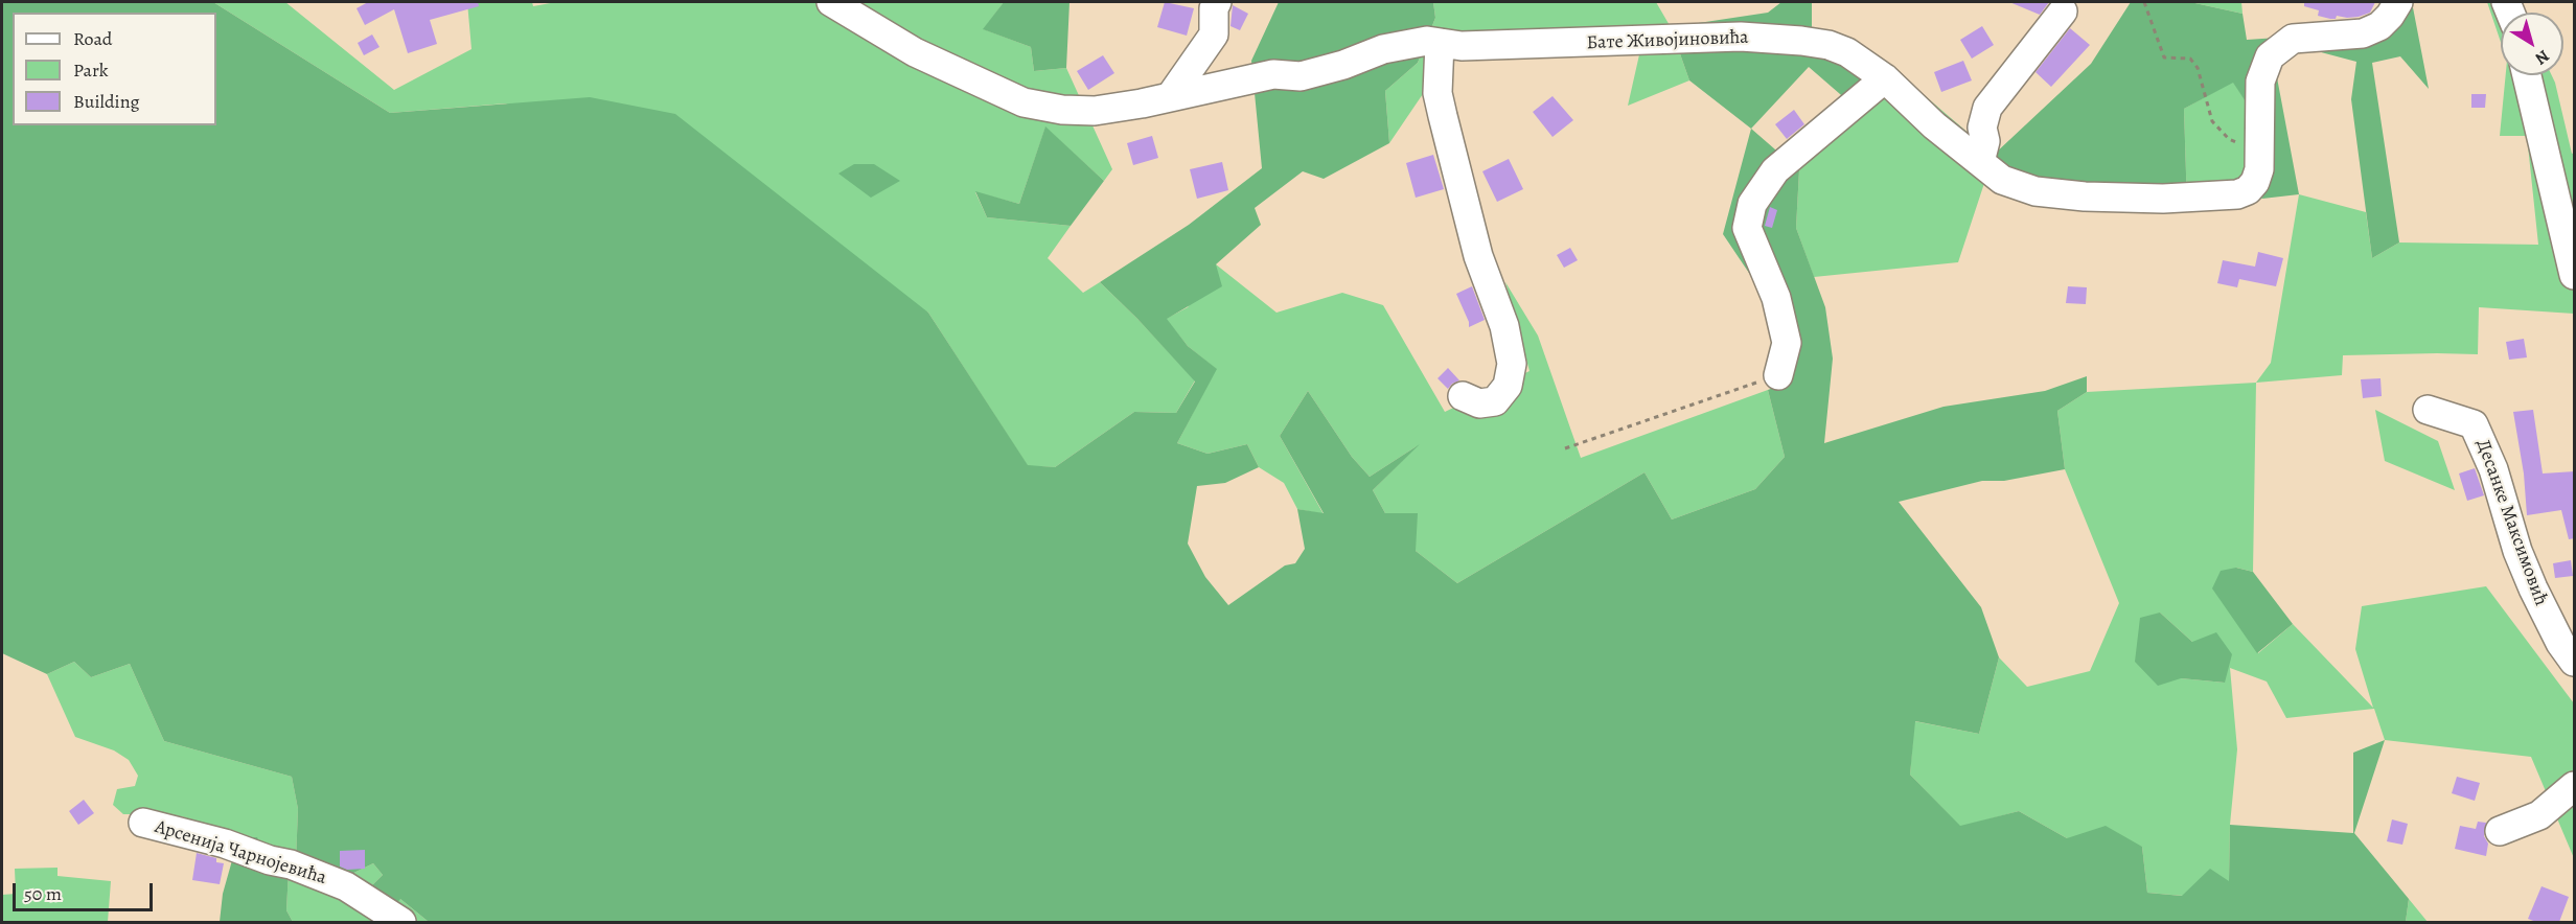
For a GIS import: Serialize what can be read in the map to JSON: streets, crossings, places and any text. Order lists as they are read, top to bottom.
{
  "streets": {
    "street": ["Бате Живојиновића", "Десанке Максимовић", "Арсенија Чарнојевића"]
  },
  "legend": ["Road", "Park", "Building"],
  "scale_bar": "50 m",
  "north": "bottom right"
}
